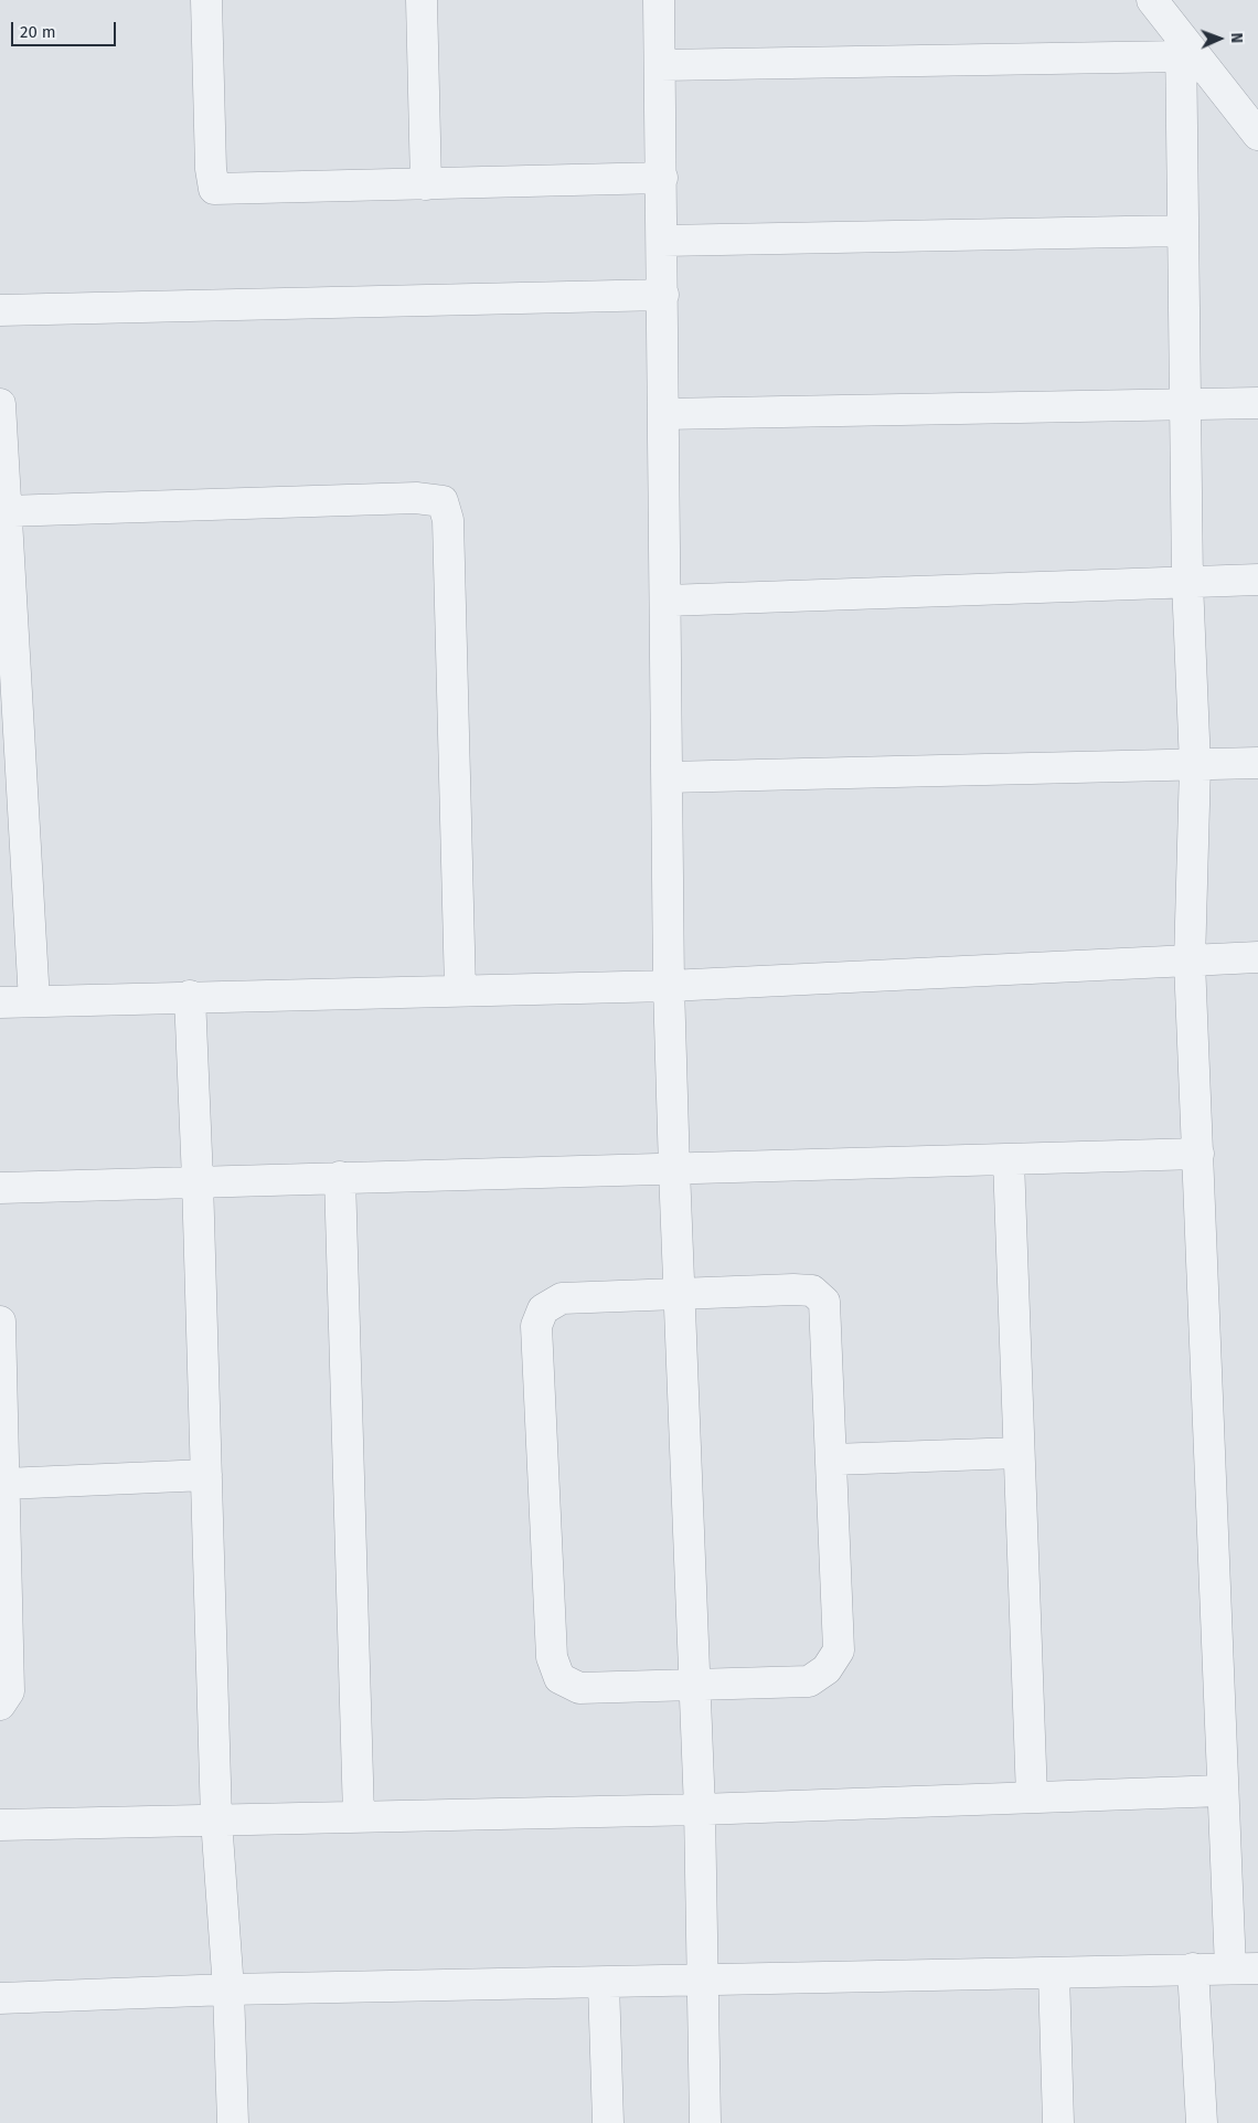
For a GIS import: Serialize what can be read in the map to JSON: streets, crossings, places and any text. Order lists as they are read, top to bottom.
{
  "scale_bar": "20 m",
  "north": "right"
}
